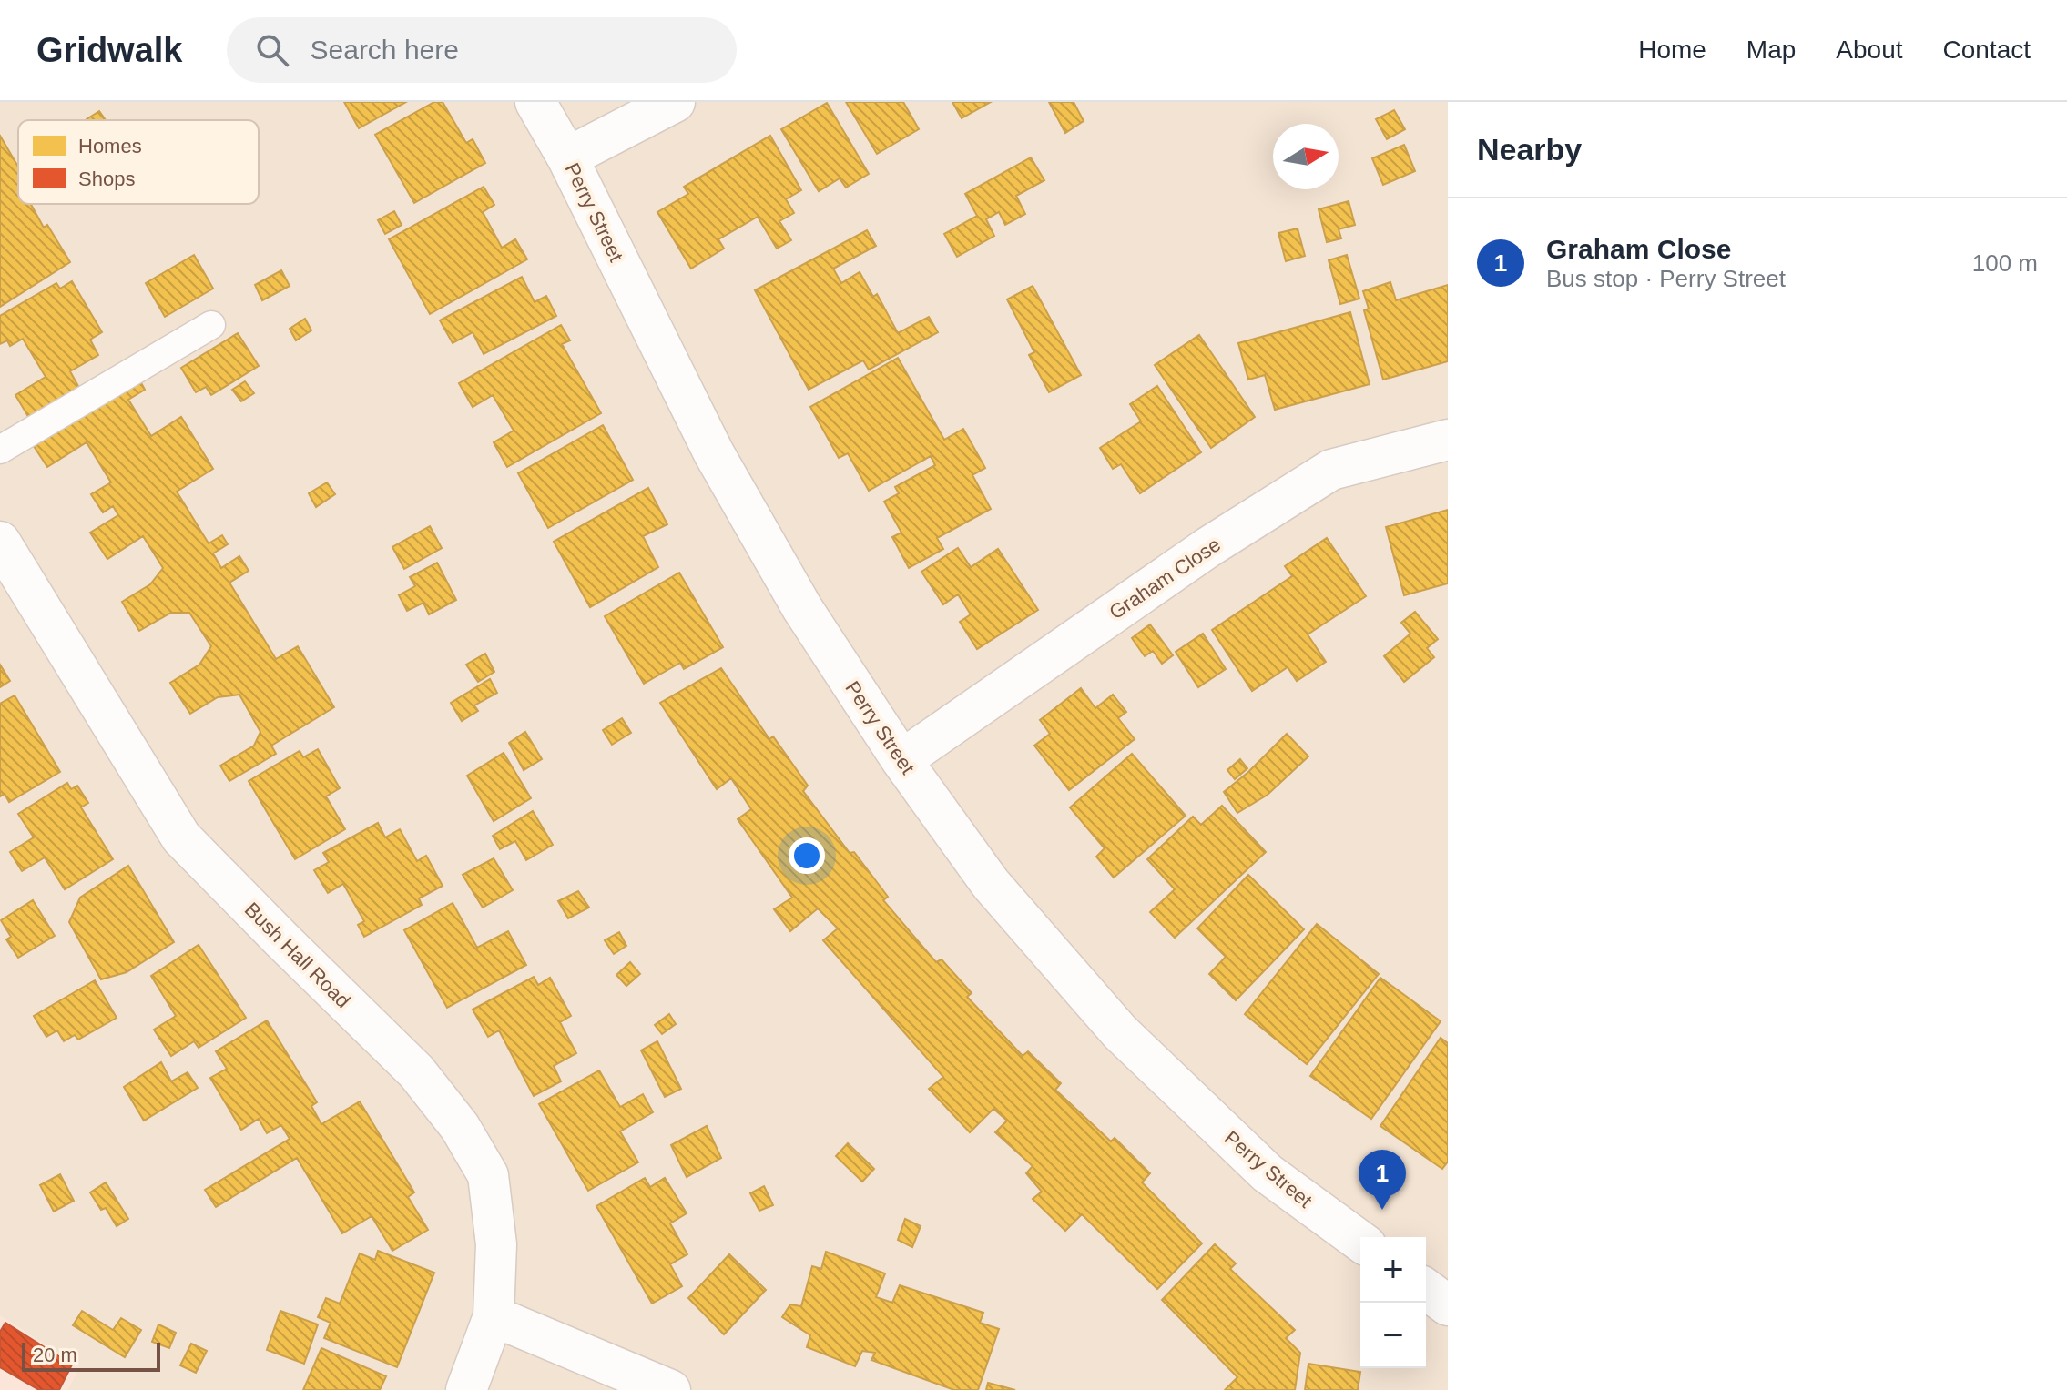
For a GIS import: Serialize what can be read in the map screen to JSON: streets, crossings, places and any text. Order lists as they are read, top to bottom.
{
  "streets": {
    "street": ["Perry Street", "Graham Close", "Bush Hall Road"]
  },
  "crossings": [
    ["Perry Street", "Graham Close"]
  ],
  "legend": ["Homes", "Shops"],
  "scale_bar": "20 m",
  "north": "right",
  "page": {
    "header": "Gridwalk",
    "search": "Search here",
    "nav": [
      "Home",
      "Map",
      "About",
      "Contact"
    ],
    "heading": "Nearby",
    "list": [
      {
        "mark": "1",
        "name": "Graham Close",
        "note": "Bus stop · Perry Street",
        "value": "100 m"
      }
    ],
    "pins": "1",
    "map_buttons": ["+", "−"],
    "scale": "20 m"
  }
}
